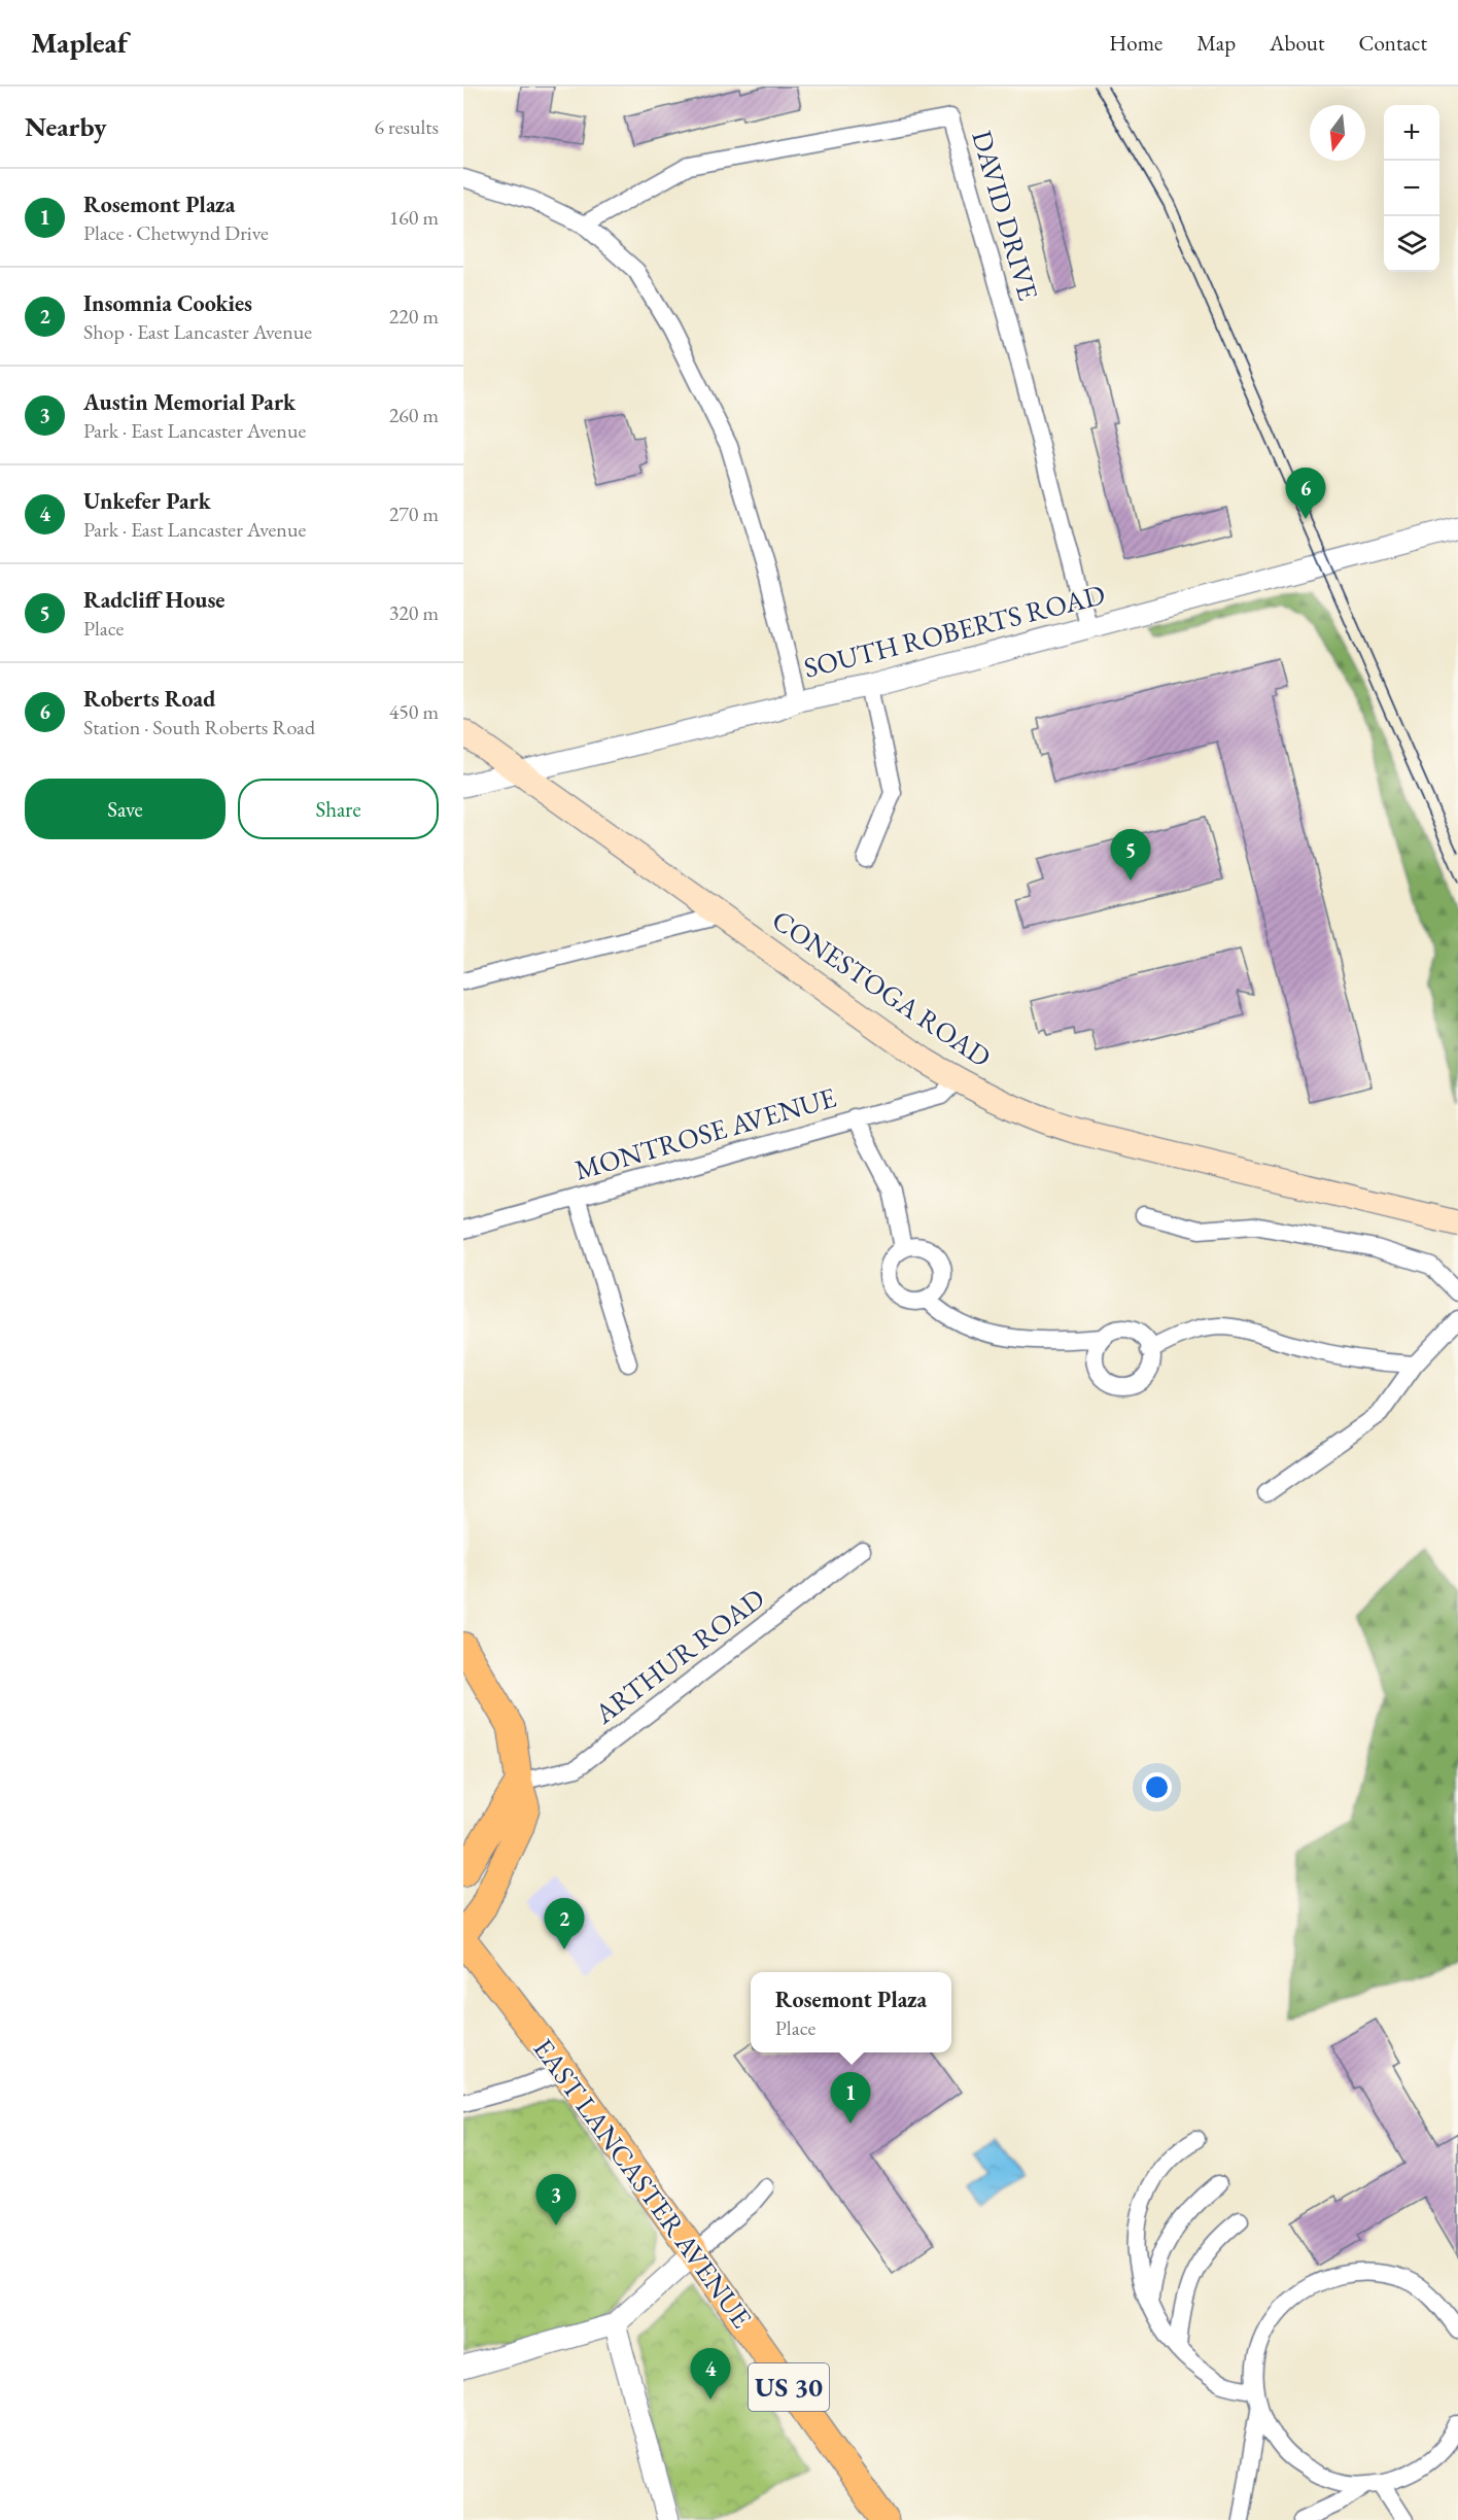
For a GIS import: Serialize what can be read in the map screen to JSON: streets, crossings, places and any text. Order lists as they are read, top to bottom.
{
  "streets": {
    "highway": ["EAST LANCASTER AVENUE", "US 30"],
    "main road": ["CONESTOGA ROAD"],
    "street": [
      "DAVID DRIVE",
      "SOUTH ROBERTS ROAD",
      "MONTROSE AVENUE",
      "ARTHUR ROAD"
    ]
  },
  "crossings": [
    ["DAVID DRIVE", "SOUTH ROBERTS ROAD"],
    ["SOUTH ROBERTS ROAD", "CONESTOGA ROAD"],
    ["CONESTOGA ROAD", "MONTROSE AVENUE"]
  ],
  "north": "bottom",
  "page": {
    "header": "Mapleaf",
    "nav": [
      "Home",
      "Map",
      "About",
      "Contact"
    ],
    "heading": ["Nearby", "6 results"],
    "map_buttons": ["+", "−"],
    "list": [
      {
        "mark": "1",
        "name": "Rosemont Plaza",
        "note": "Place · Chetwynd Drive",
        "value": "160 m"
      },
      {
        "mark": "2",
        "name": "Insomnia Cookies",
        "note": "Shop · East Lancaster Avenue",
        "value": "220 m"
      },
      {
        "mark": "3",
        "name": "Austin Memorial Park",
        "note": "Park · East Lancaster Avenue",
        "value": "260 m"
      },
      {
        "mark": "4",
        "name": "Unkefer Park",
        "note": "Park · East Lancaster Avenue",
        "value": "270 m"
      },
      {
        "mark": "5",
        "name": "Radcliff House",
        "note": "Place",
        "value": "320 m"
      },
      {
        "mark": "6",
        "name": "Roberts Road",
        "note": "Station · South Roberts Road",
        "value": "450 m"
      }
    ],
    "pins": [
      "6",
      "5",
      "2",
      "1",
      "3",
      "4"
    ],
    "buttons": ["Save", "Share"],
    "popup": ["Rosemont Plaza", "Place"]
  }
}
